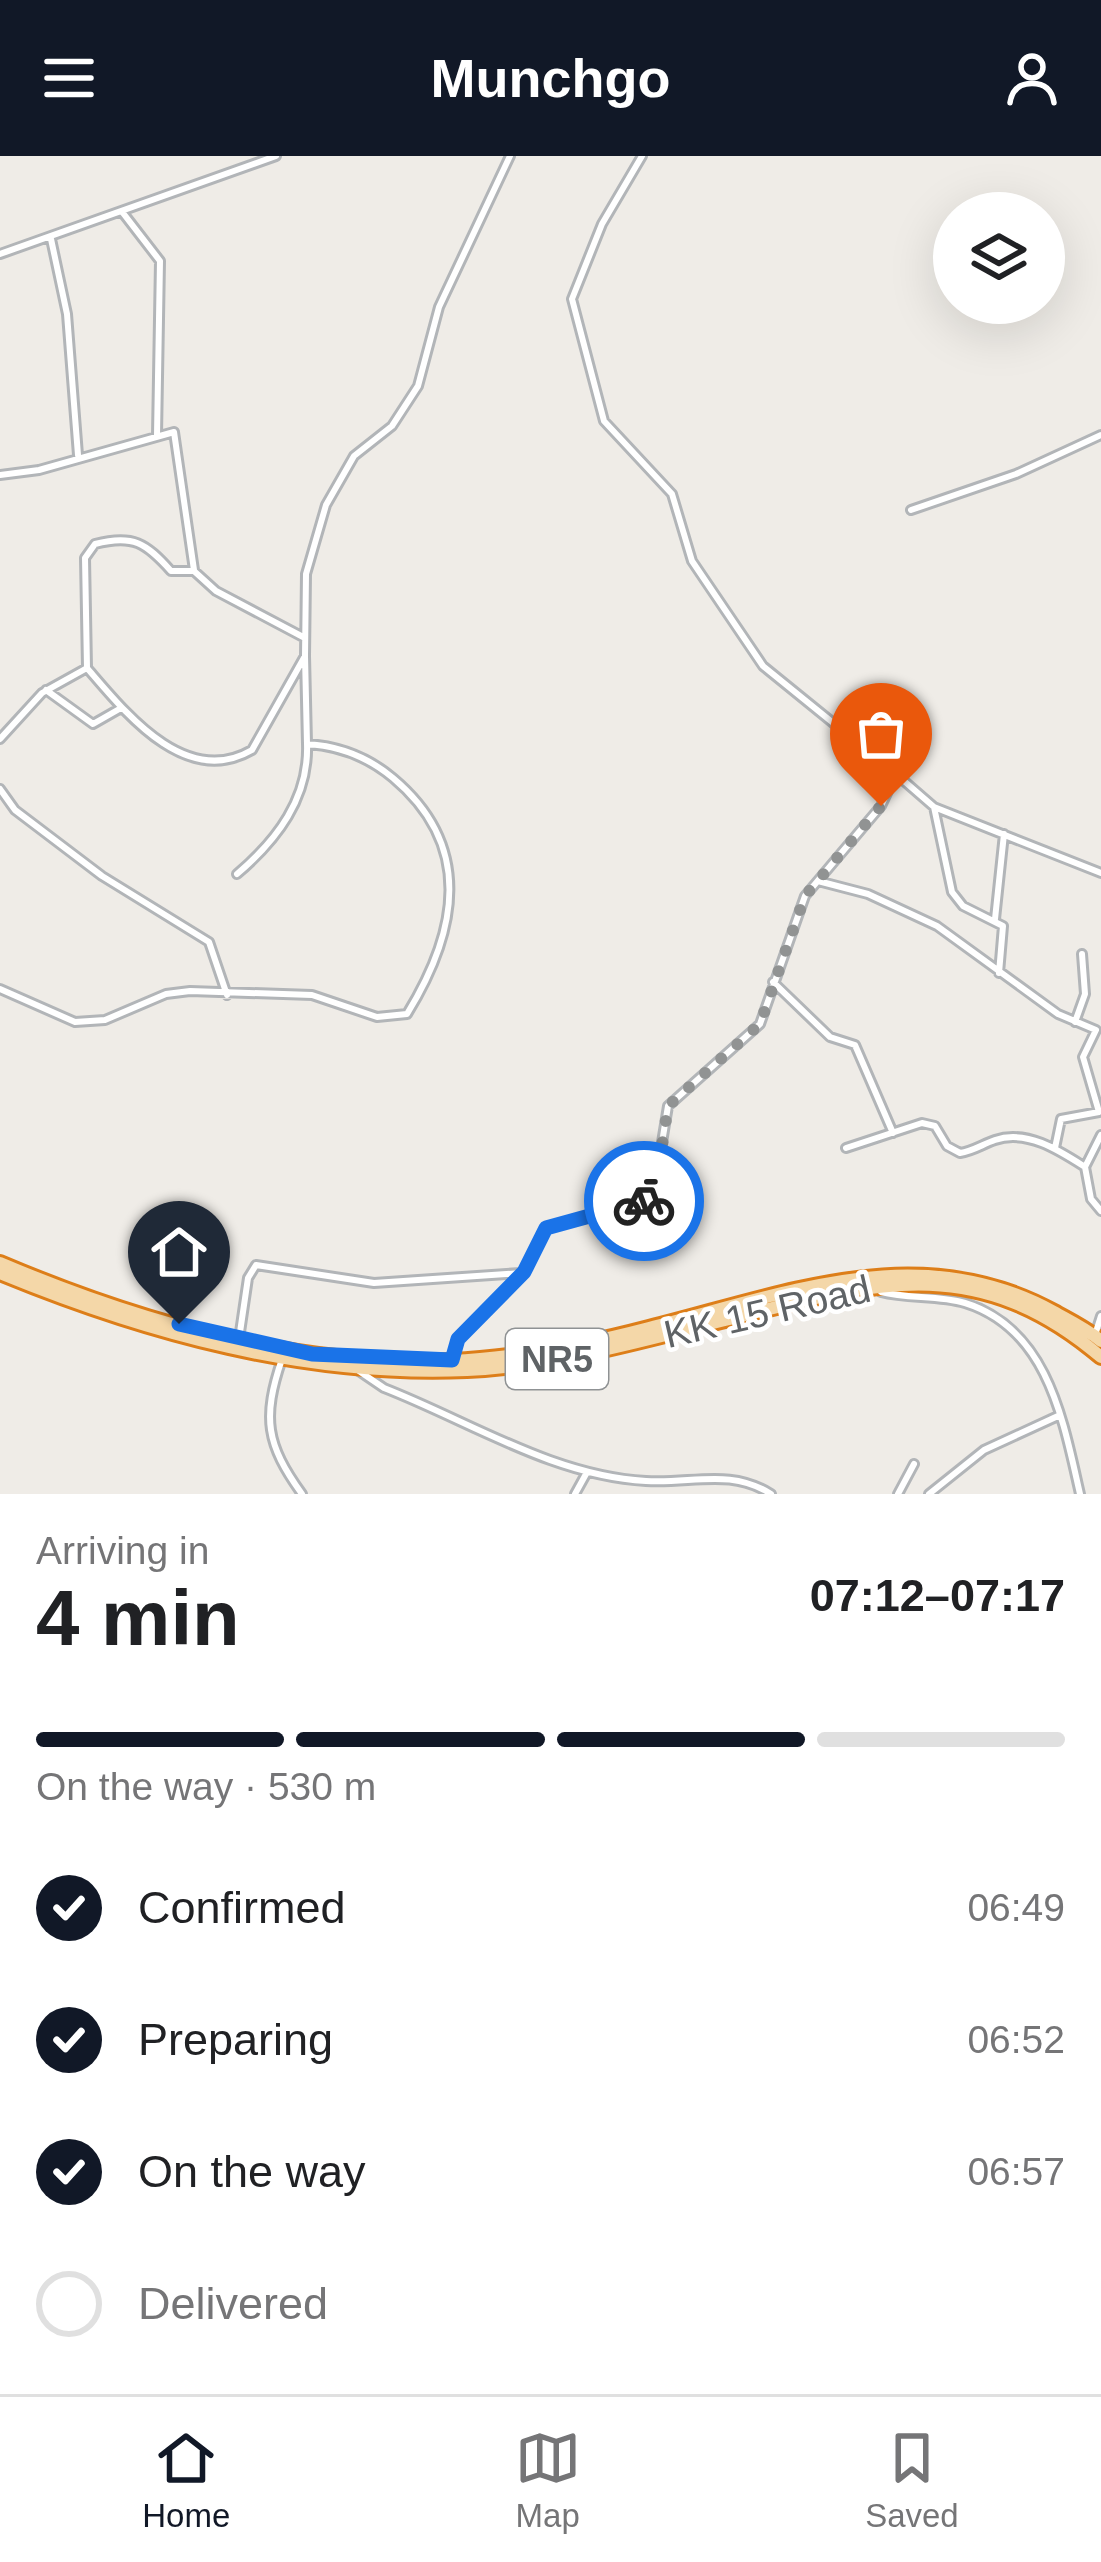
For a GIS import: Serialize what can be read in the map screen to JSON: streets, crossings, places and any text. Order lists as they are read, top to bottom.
{
  "streets": {
    "highway": ["KK 15 Road", "NR5"]
  },
  "page": {
    "header": "Munchgo",
    "heading": ["4 min", "Arriving in", "07:12–07:17"],
    "bar": "On the way · 530 m",
    "list": [
      ["Confirmed", "06:49"],
      ["Preparing", "06:52"],
      ["On the way", "06:57"],
      "Delivered"
    ],
    "tabs": ["Home", "Map", "Saved"]
  }
}
